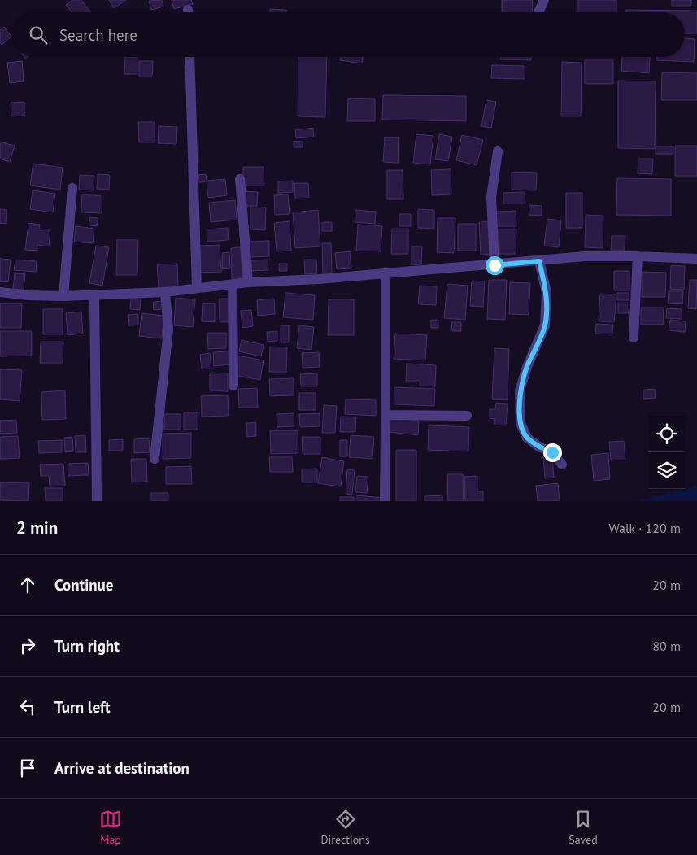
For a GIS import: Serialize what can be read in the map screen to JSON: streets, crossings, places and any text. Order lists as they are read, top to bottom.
{
  "page": {
    "search": "Search here",
    "heading": ["2 min", "Walk · 120 m"],
    "list": [
      ["Continue", "20 m"],
      ["Turn right", "80 m"],
      ["Turn left", "20 m"],
      "Arrive at destination"
    ],
    "nav": ["Map", "Directions", "Saved"]
  }
}
